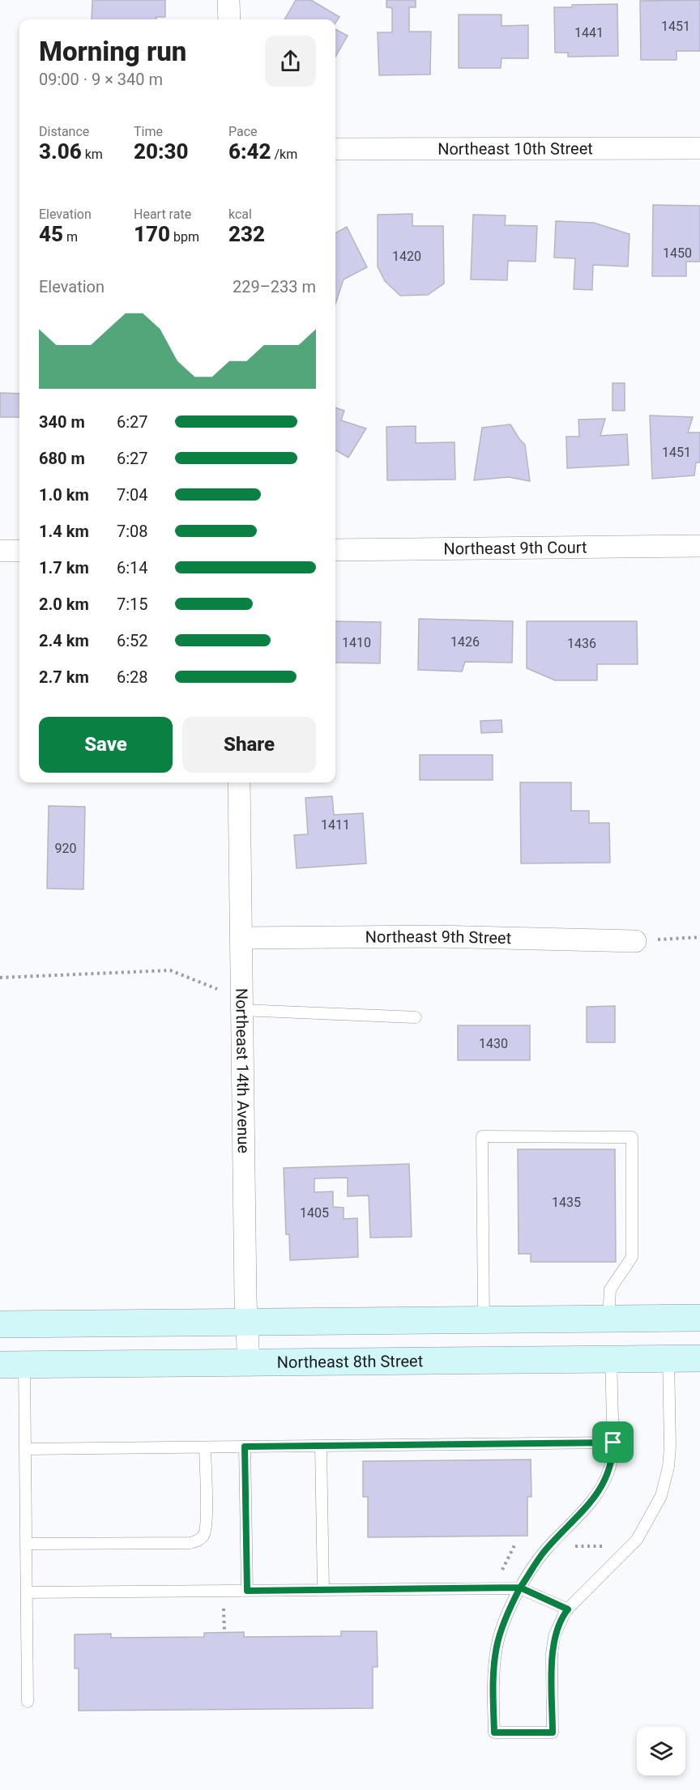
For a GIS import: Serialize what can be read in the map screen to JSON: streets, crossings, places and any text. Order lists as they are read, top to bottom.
{
  "streets": {
    "main road": ["Northeast 8th Street"],
    "street": [
      "Northeast 10th Street",
      "Northeast 9th Court",
      "Northeast 9th Street",
      "Northeast 14th Avenue"
    ]
  },
  "crossings": [
    ["Northeast 9th Street", "Northeast 14th Avenue"],
    ["Northeast 14th Avenue", "Northeast 8th Street"]
  ],
  "house_numbers": [
    "1451",
    "1441",
    "1450",
    "1420",
    "1451",
    "1426",
    "1410",
    "1436",
    "1411",
    "920",
    "1430",
    "1435",
    "1405"
  ],
  "page": {
    "heading": ["Morning run", "09:00 · 9 × 340 m"],
    "stats": [
      ["Distance", "3.06 km"],
      ["Time", "20:30"],
      ["Pace", "6:42 /km"],
      ["Elevation", "45 m"],
      ["Heart rate", "170 bpm"],
      ["kcal", "232"]
    ],
    "chart": ["Elevation", "229–233 m"],
    "list": [
      {
        "name": "340 m",
        "note": "6:27"
      },
      {
        "name": "680 m",
        "note": "6:27"
      },
      {
        "name": "1.0 km",
        "note": "7:04"
      },
      {
        "name": "1.4 km",
        "note": "7:08"
      },
      {
        "name": "1.7 km",
        "note": "6:14"
      },
      {
        "name": "2.0 km",
        "note": "7:15"
      },
      {
        "name": "2.4 km",
        "note": "6:52"
      },
      {
        "name": "2.7 km",
        "note": "6:28"
      }
    ],
    "buttons": ["Save", "Share"]
  }
}
